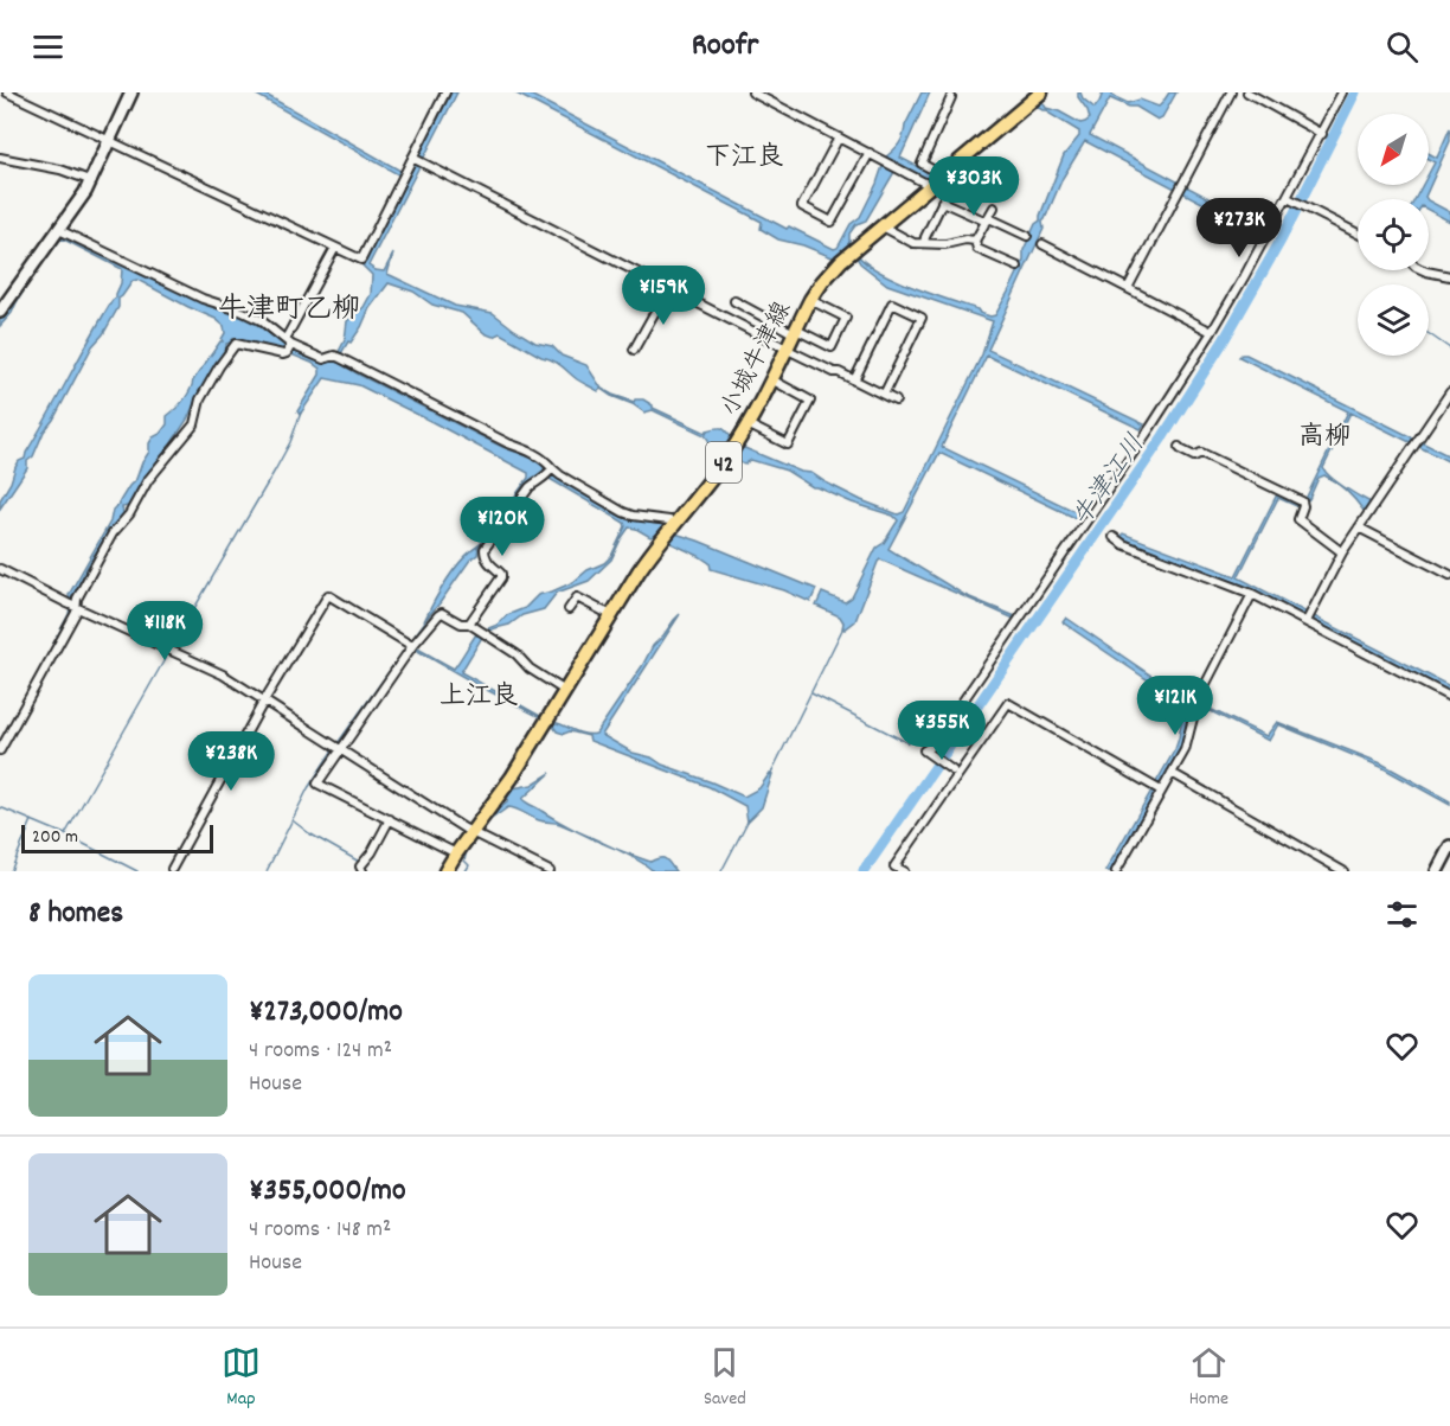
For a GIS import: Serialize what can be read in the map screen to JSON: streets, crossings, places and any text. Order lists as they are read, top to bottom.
{
  "streets": {
    "main road": ["小城牛津線", "42"]
  },
  "districts": [
    "下江良",
    "牛津町乙柳",
    "高柳",
    "上江良"
  ],
  "water": ["牛津江川"],
  "scale_bar": "200 m",
  "north": "bottom left",
  "page": {
    "header": "Roofr",
    "price": [
      "¥303K",
      "¥273K",
      "¥159K",
      "¥120K",
      "¥118K",
      "¥121K",
      "¥355K",
      "¥238K"
    ],
    "scale": "200 m",
    "heading": "8 homes",
    "list": [
      {
        "name": "¥273,000/mo",
        "note": "4 rooms · 124 m² · House"
      },
      {
        "name": "¥355,000/mo",
        "note": "4 rooms · 148 m² · House"
      }
    ],
    "tabs": ["Map", "Saved", "Home"]
  }
}
